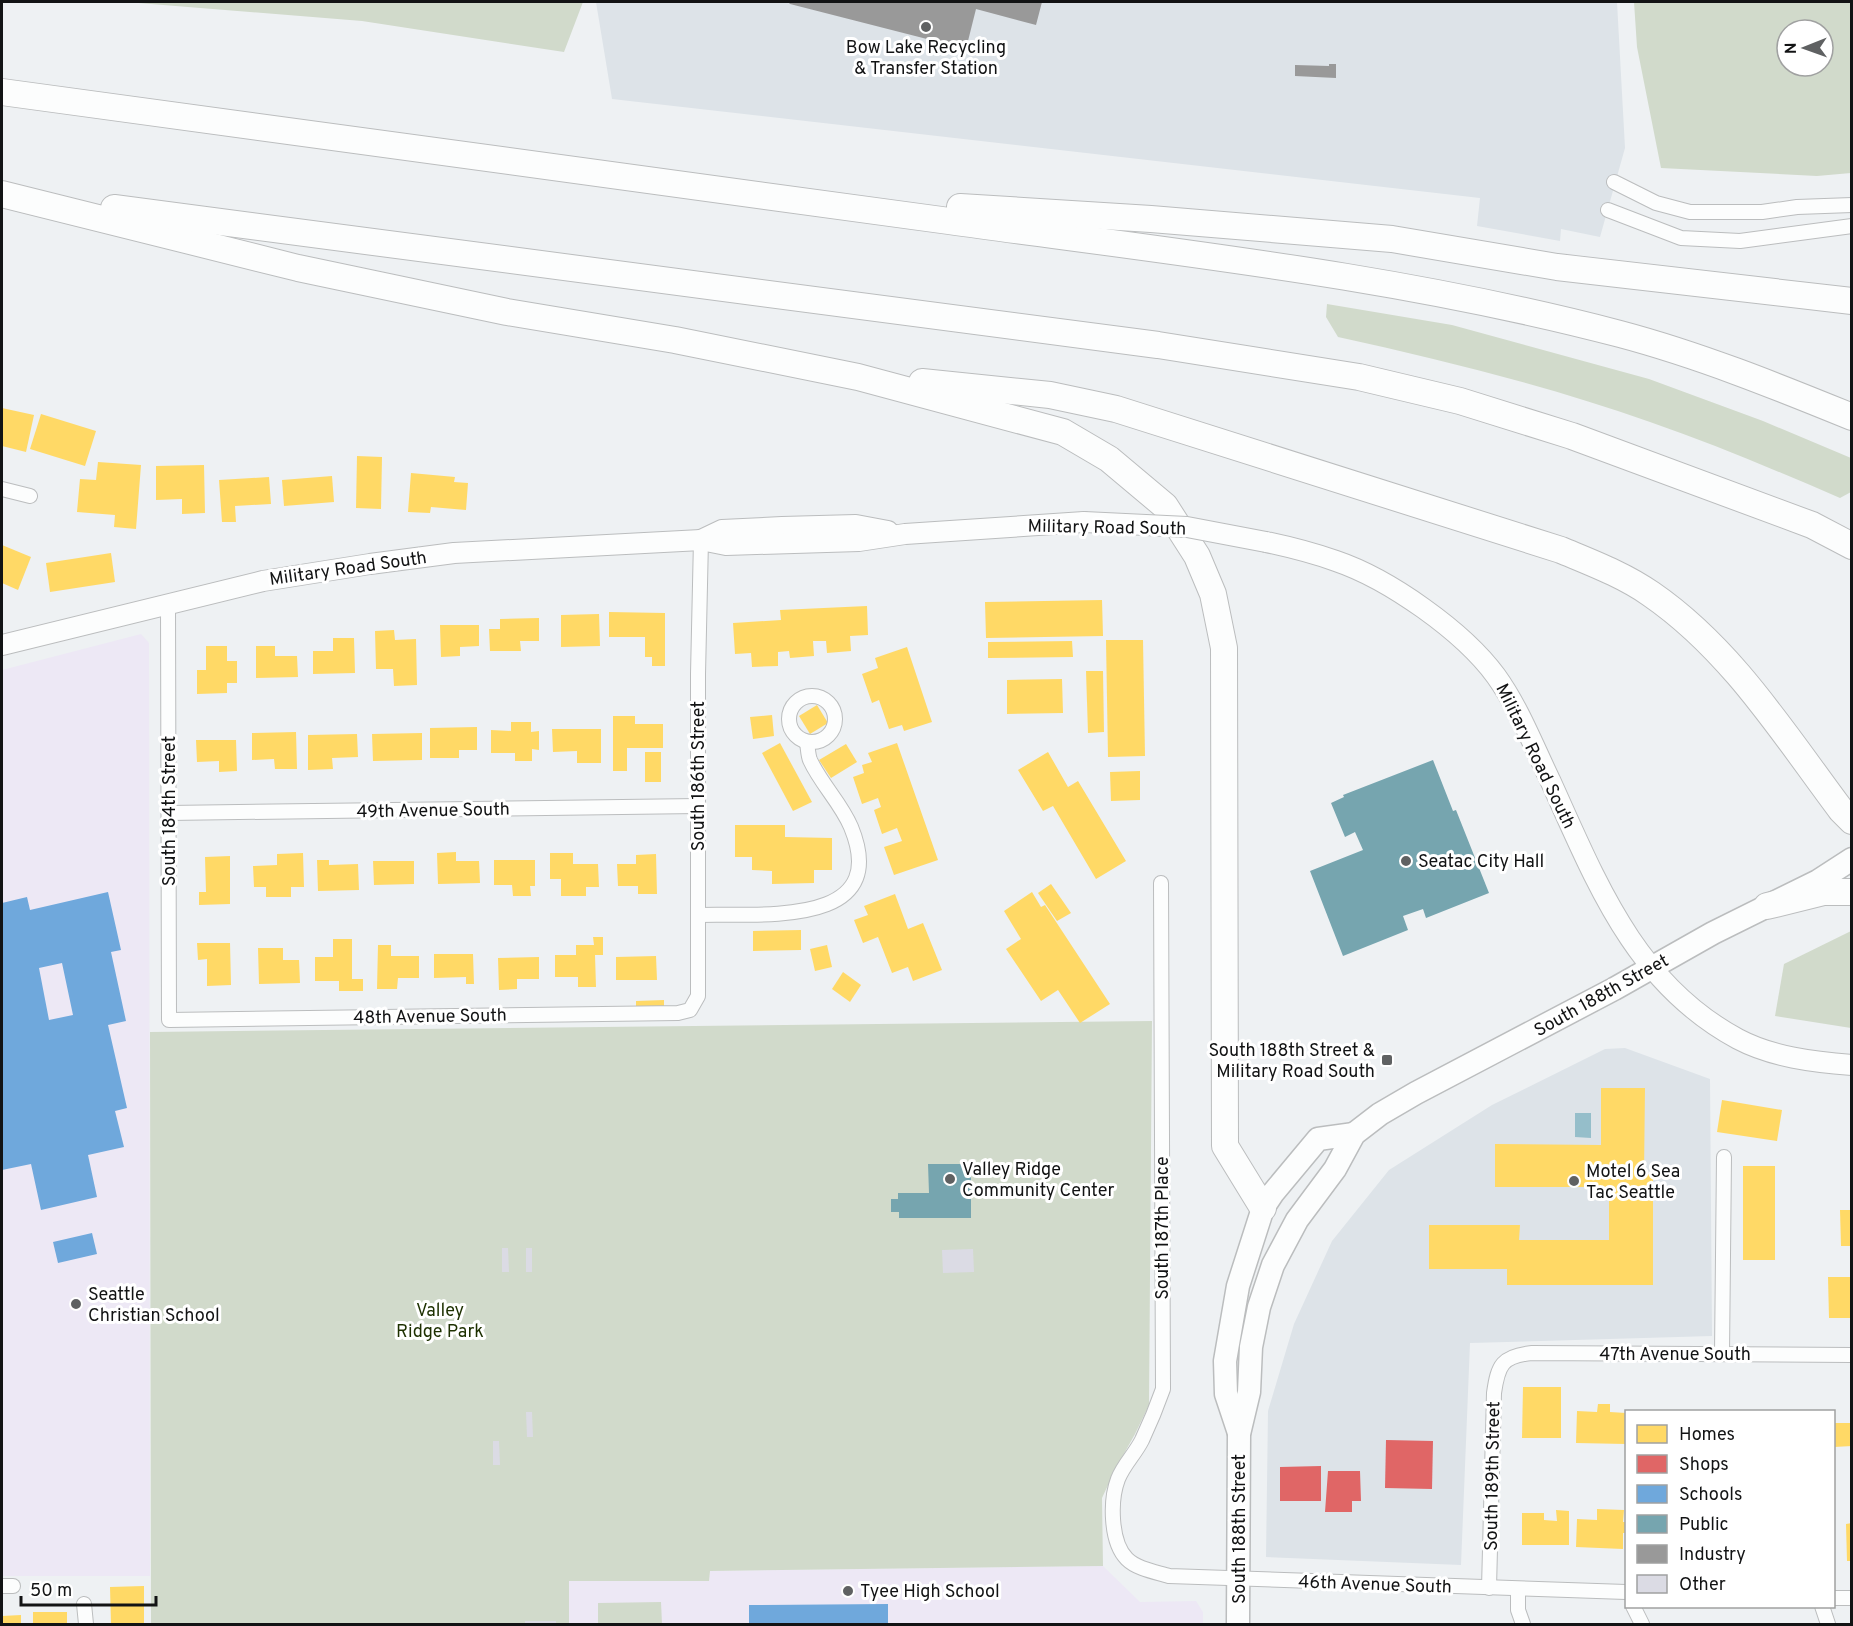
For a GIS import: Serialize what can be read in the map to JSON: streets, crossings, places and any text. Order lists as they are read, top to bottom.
{
  "streets": {
    "main road": ["Military Road South", "South 188th Street"],
    "street": [
      "South 186th Street",
      "49th Avenue South",
      "South 184th Street",
      "48th Avenue South",
      "South 187th Place",
      "47th Avenue South",
      "South 189th Street",
      "46th Avenue South"
    ]
  },
  "crossings": [
    ["Military Road South", "South 186th Street"],
    ["Military Road South", "South 184th Street"],
    ["Military Road South", "South 188th Street"],
    ["South 186th Street", "49th Avenue South"],
    ["South 186th Street", "48th Avenue South"],
    ["49th Avenue South", "South 184th Street"],
    ["South 184th Street", "48th Avenue South"],
    ["South 188th Street", "46th Avenue South"],
    ["South 187th Place", "46th Avenue South"],
    ["47th Avenue South", "South 189th Street"],
    ["South 189th Street", "46th Avenue South"]
  ],
  "parks": ["Valley Ridge Park"],
  "places": {
    "other": [
      "Bow Lake Recycling & Transfer Station",
      "Seatac City Hall",
      "Valley Ridge Community Center",
      "Motel 6 Sea Tac Seattle",
      "Seattle Christian School",
      "Tyee High School"
    ],
    "transit": ["South 188th Street & Military Road South"]
  },
  "legend": [
    "Homes",
    "Shops",
    "Schools",
    "Public",
    "Industry",
    "Other"
  ],
  "scale_bar": "50 m",
  "north": "left"
}
